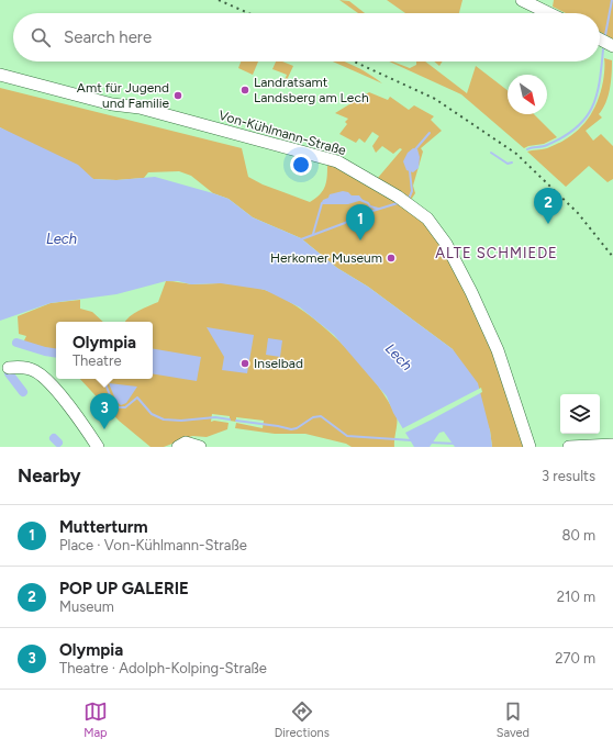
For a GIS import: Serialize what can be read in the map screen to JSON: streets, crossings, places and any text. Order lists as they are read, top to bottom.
{
  "streets": {
    "street": ["Von-Kühlmann-Straße"]
  },
  "districts": ["ALTE SCHMIEDE"],
  "water": ["Lech"],
  "places": [
    "Landratsamt Landsberg am Lech",
    "Amt für Jugend und Familie",
    "Herkomer Museum",
    "Inselbad"
  ],
  "north": "bottom right",
  "page": {
    "search": "Search here",
    "pins": ["2", "1", "3"],
    "popup": ["Olympia", "Theatre"],
    "heading": ["Nearby", "3 results"],
    "list": [
      {
        "mark": "1",
        "name": "Mutterturm",
        "note": "Place · Von-Kühlmann-Straße",
        "value": "80 m"
      },
      {
        "mark": "2",
        "name": "POP UP GALERIE",
        "note": "Museum",
        "value": "210 m"
      },
      {
        "mark": "3",
        "name": "Olympia",
        "note": "Theatre · Adolph-Kolping-Straße",
        "value": "270 m"
      }
    ],
    "nav": ["Map", "Directions", "Saved"]
  }
}
